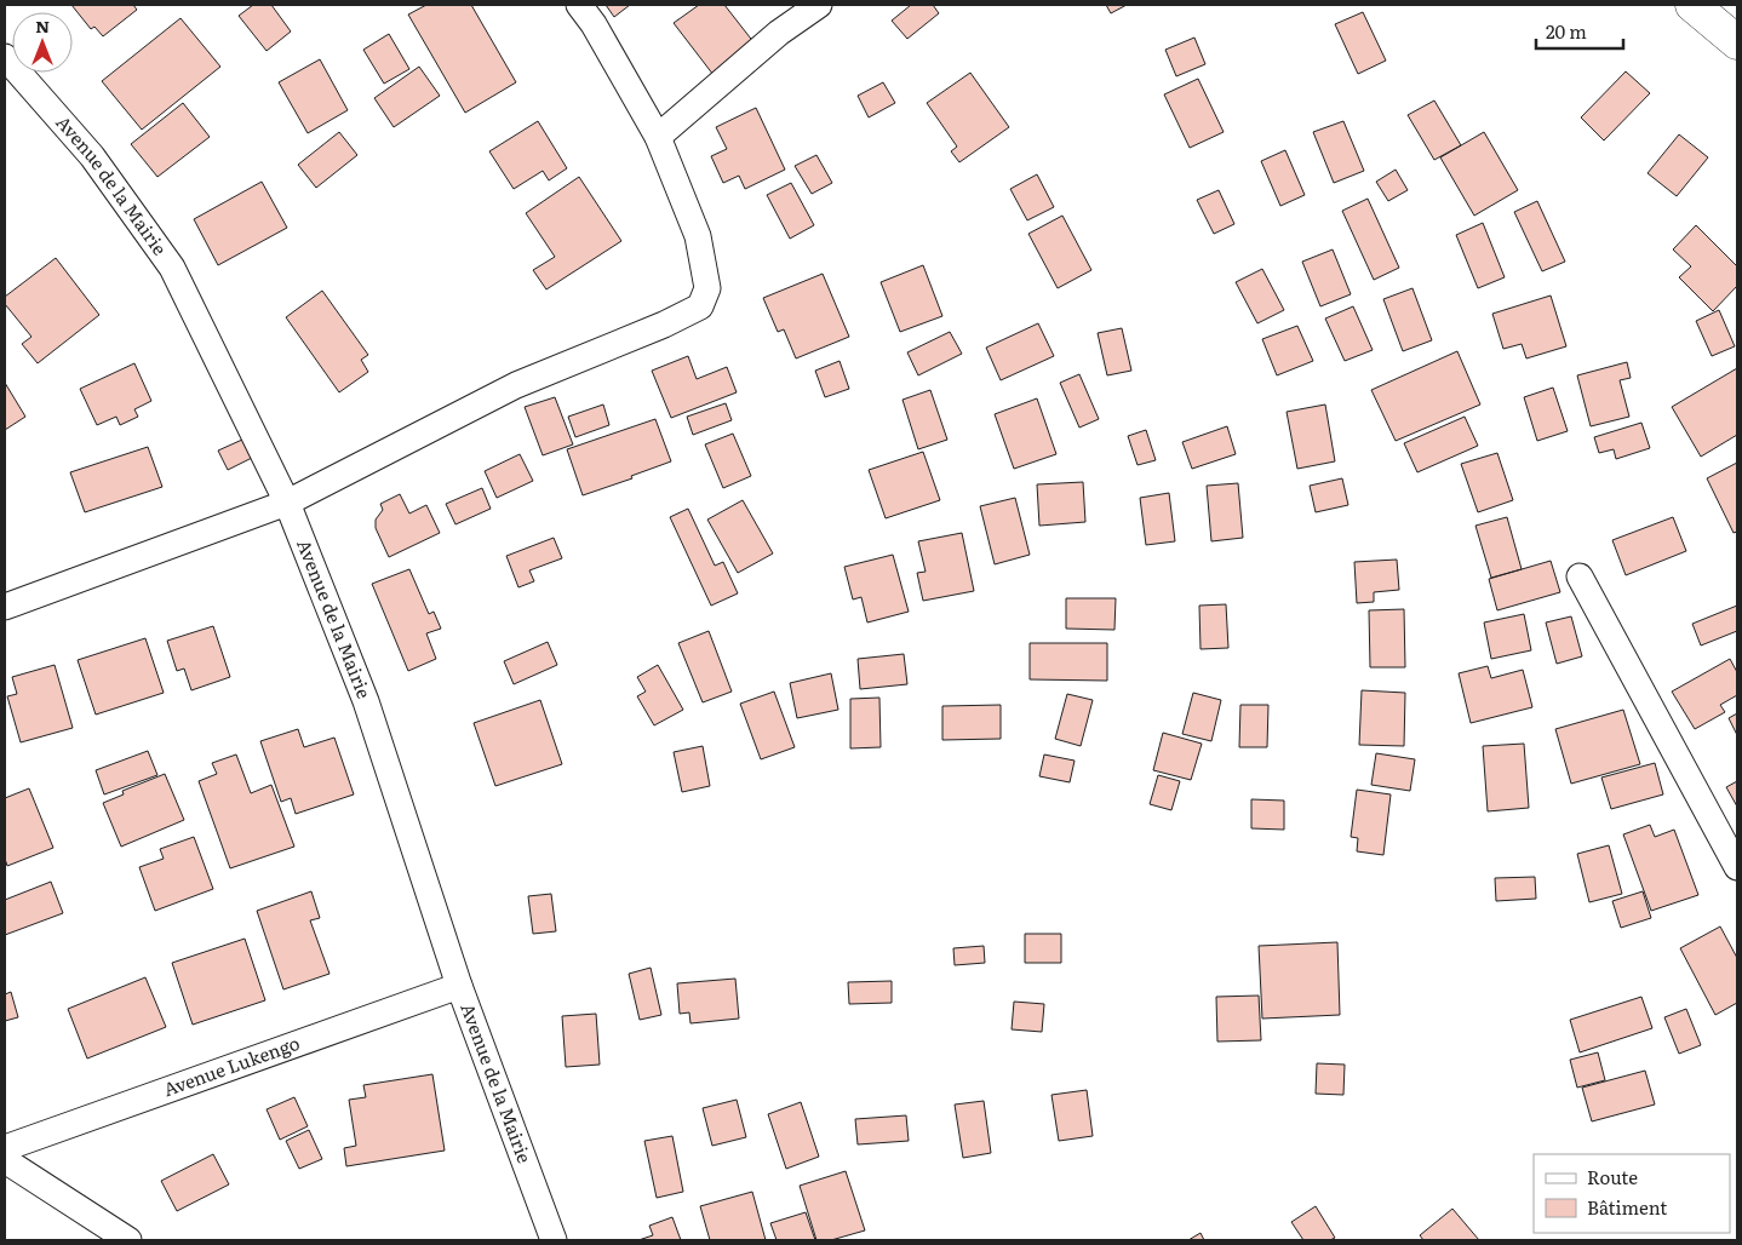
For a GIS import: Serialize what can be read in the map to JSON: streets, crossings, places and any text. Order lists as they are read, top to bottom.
{
  "streets": {
    "street": ["Avenue de la Mairie", "Avenue Lukengo"]
  },
  "crossings": [
    ["Avenue de la Mairie", "Avenue Lukengo"]
  ],
  "legend": ["Route", "Bâtiment"],
  "scale_bar": "20 m",
  "north": "top"
}
